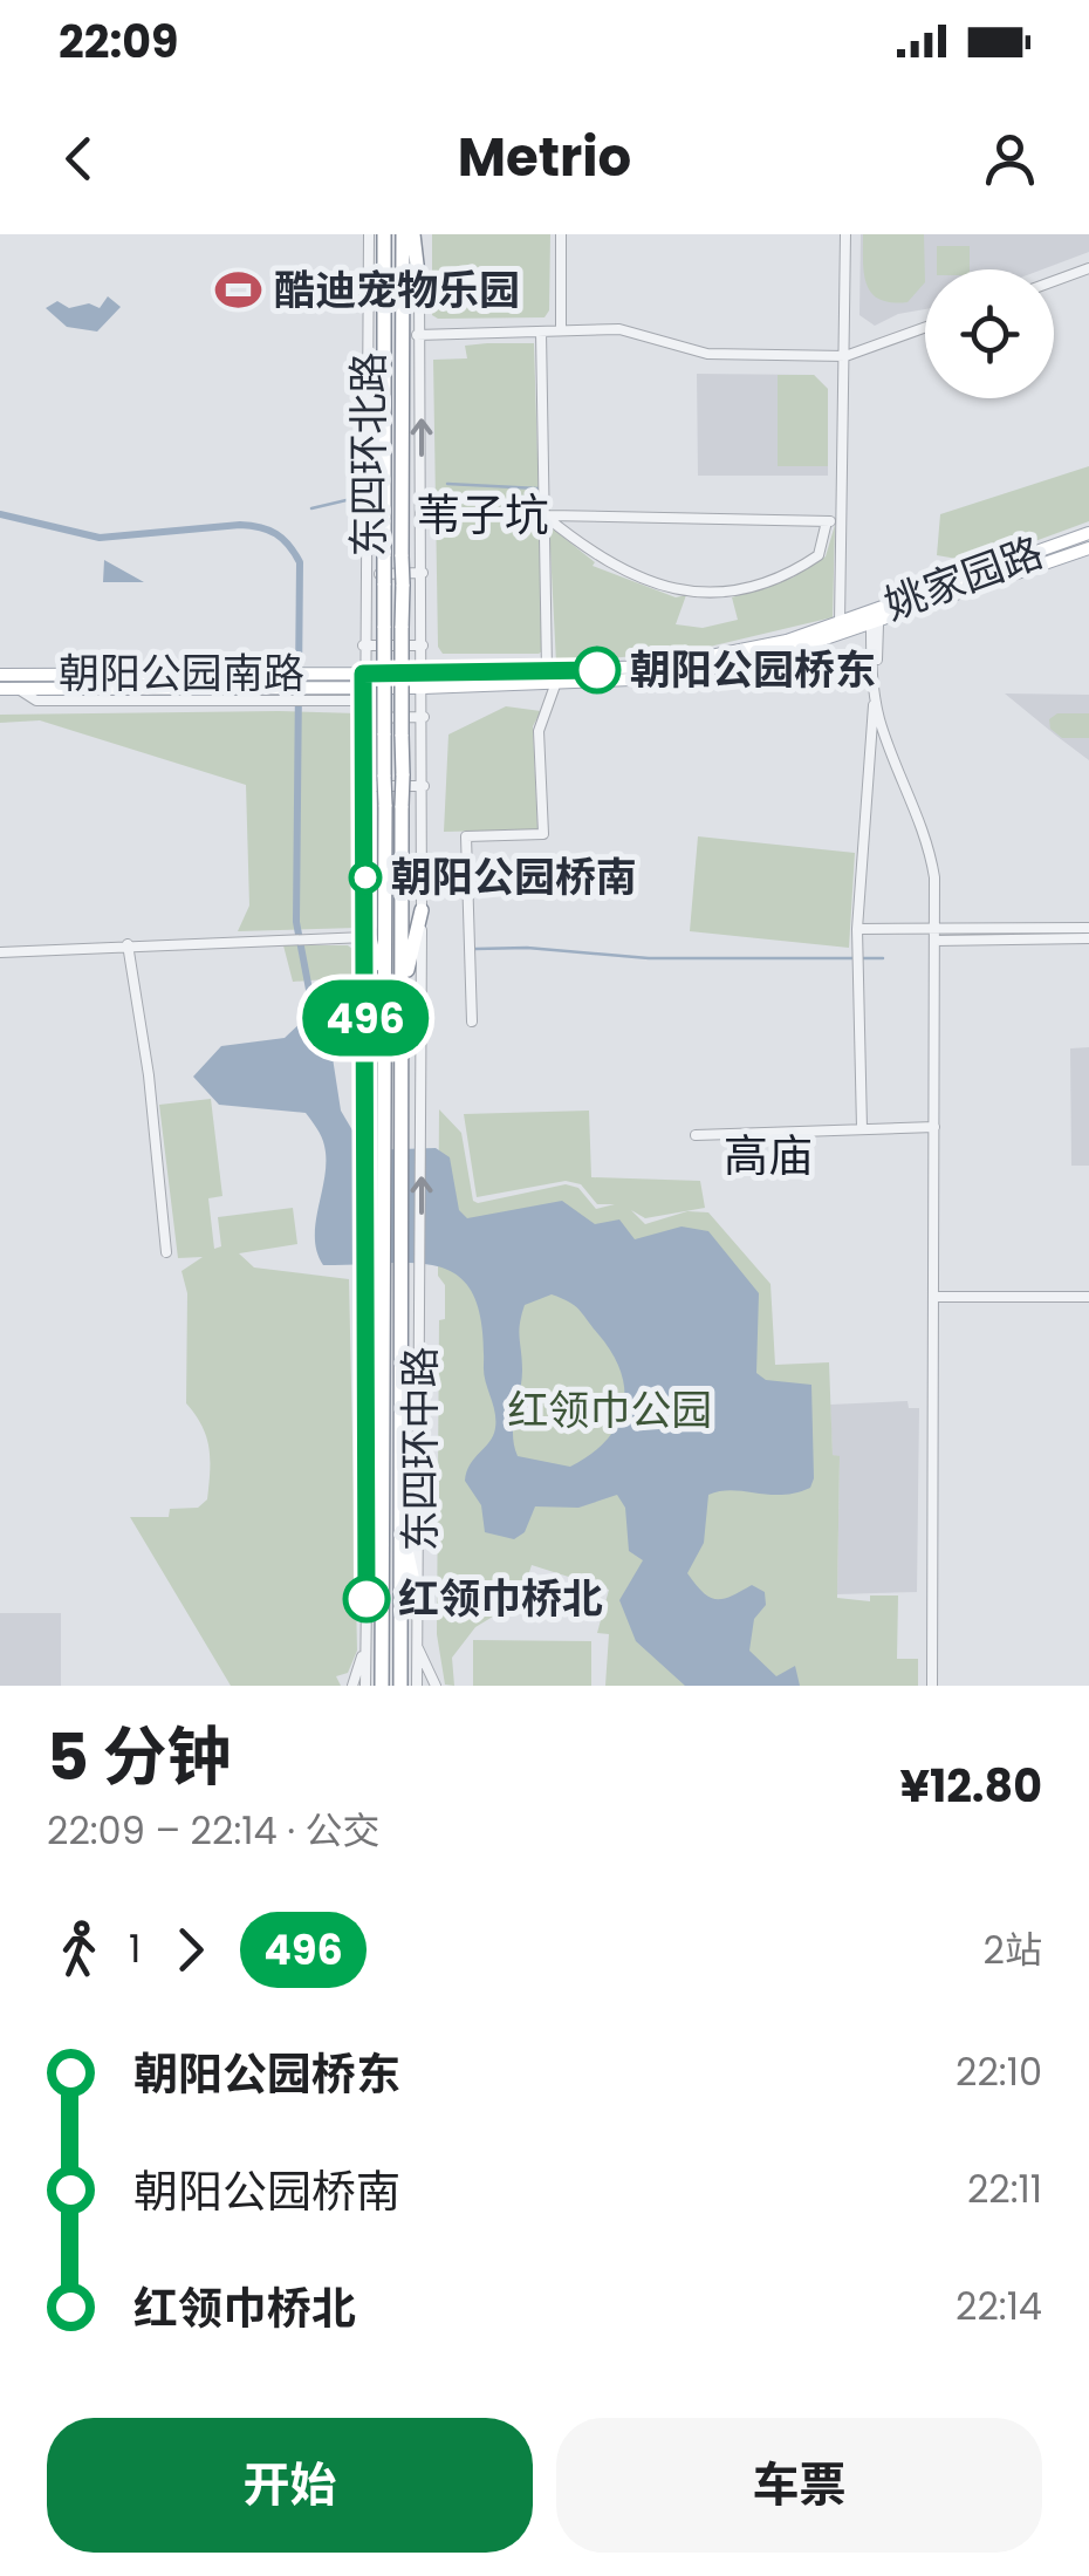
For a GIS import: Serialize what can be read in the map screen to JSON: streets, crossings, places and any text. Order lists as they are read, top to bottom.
{
  "streets": {
    "highway": ["东四环北路", "东四环中路"],
    "main road": ["姚家园路", "朝阳公园南路"]
  },
  "crossings": [
    ["东四环北路", "姚家园路"],
    ["东四环北路", "朝阳公园南路"],
    ["东四环北路", "东四环中路"]
  ],
  "districts": ["苇子坑", "高庙"],
  "parks": ["红领巾公园"],
  "places": {
    "sports": ["酷迪宠物乐园"],
    "other": ["朝阳公园桥东", "朝阳公园桥南", "红领巾桥北"]
  },
  "lines": ["bus line 496"],
  "page": {
    "status": "22:09",
    "header": "Metrio",
    "on_map": "496",
    "heading": ["5 分钟", "22:09 – 22:14 · 公交", "¥12.80"],
    "legs": ["1", "496", "2站"],
    "list": [
      {
        "name": "朝阳公园桥东",
        "value": "22:10"
      },
      {
        "name": "朝阳公园桥南",
        "value": "22:11"
      },
      {
        "name": "红领巾桥北",
        "value": "22:14"
      }
    ],
    "buttons": ["开始", "车票"]
  }
}
